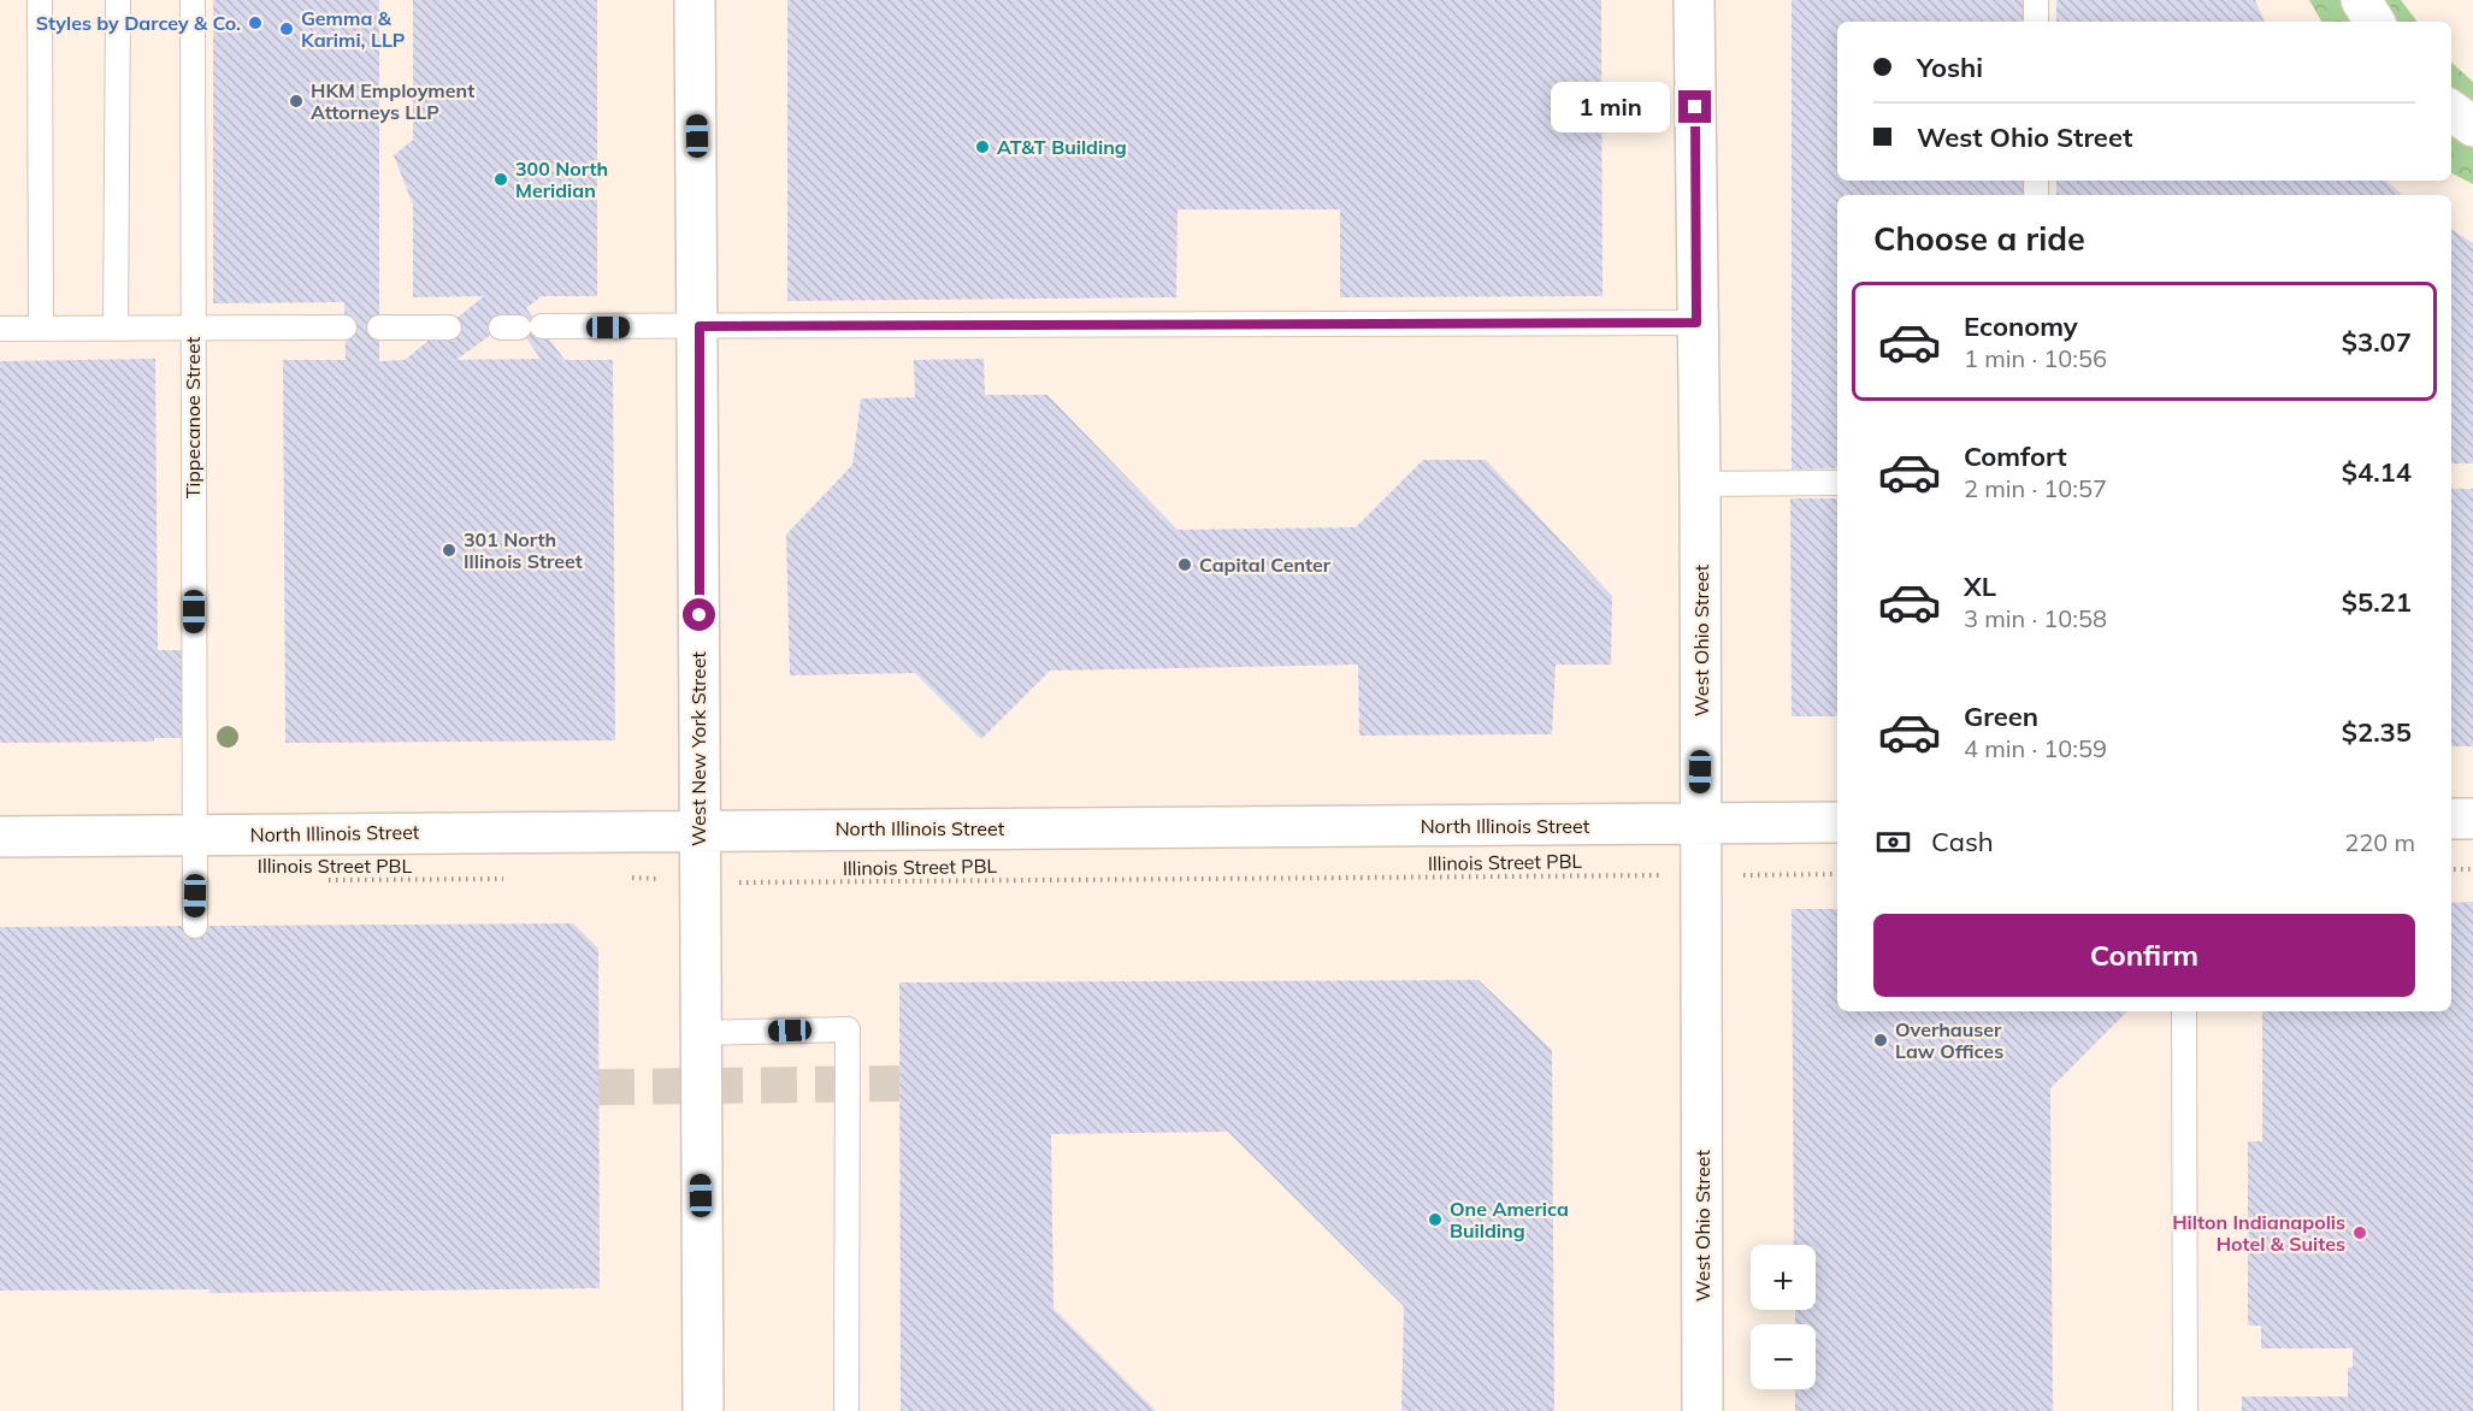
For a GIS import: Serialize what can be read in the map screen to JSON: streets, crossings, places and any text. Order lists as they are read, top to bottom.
{
  "streets": {
    "main road": ["West Ohio Street", "West New York Street", "North Illinois Street"],
    "lane": ["Tippecanoe Street"],
    "path": ["Illinois Street PBL"]
  },
  "crossings": [
    ["Tippecanoe Street", "North Illinois Street"],
    ["West Ohio Street", "North Illinois Street"],
    ["West Ohio Street", "Illinois Street PBL"],
    ["West New York Street", "North Illinois Street"],
    ["West New York Street", "Illinois Street PBL"]
  ],
  "places": [
    "Styles by Darcey & Co.",
    "Gemma & Karimi, LLP",
    "HKM Employment Attorneys LLP",
    "AT&T Building",
    "300 North Meridian",
    "301 North Illinois Street",
    "Capital Center",
    "Overhauser Law Offices",
    "One America Building",
    "Hilton Indianapolis Hotel & Suites"
  ],
  "page": {
    "banner": ["Yoshi", "West Ohio Street"],
    "bubble": "1 min",
    "heading": "Choose a ride",
    "list": [
      {
        "name": "Economy",
        "note": "1 min · 10:56",
        "value": "$3.07"
      },
      {
        "name": "Comfort",
        "note": "2 min · 10:57",
        "value": "$4.14"
      },
      {
        "name": "XL",
        "note": "3 min · 10:58",
        "value": "$5.21"
      },
      {
        "name": "Green",
        "note": "4 min · 10:59",
        "value": "$2.35"
      }
    ],
    "pay": ["Cash", "220 m"],
    "buttons": "Confirm",
    "map_buttons": ["+", "−"]
  }
}
